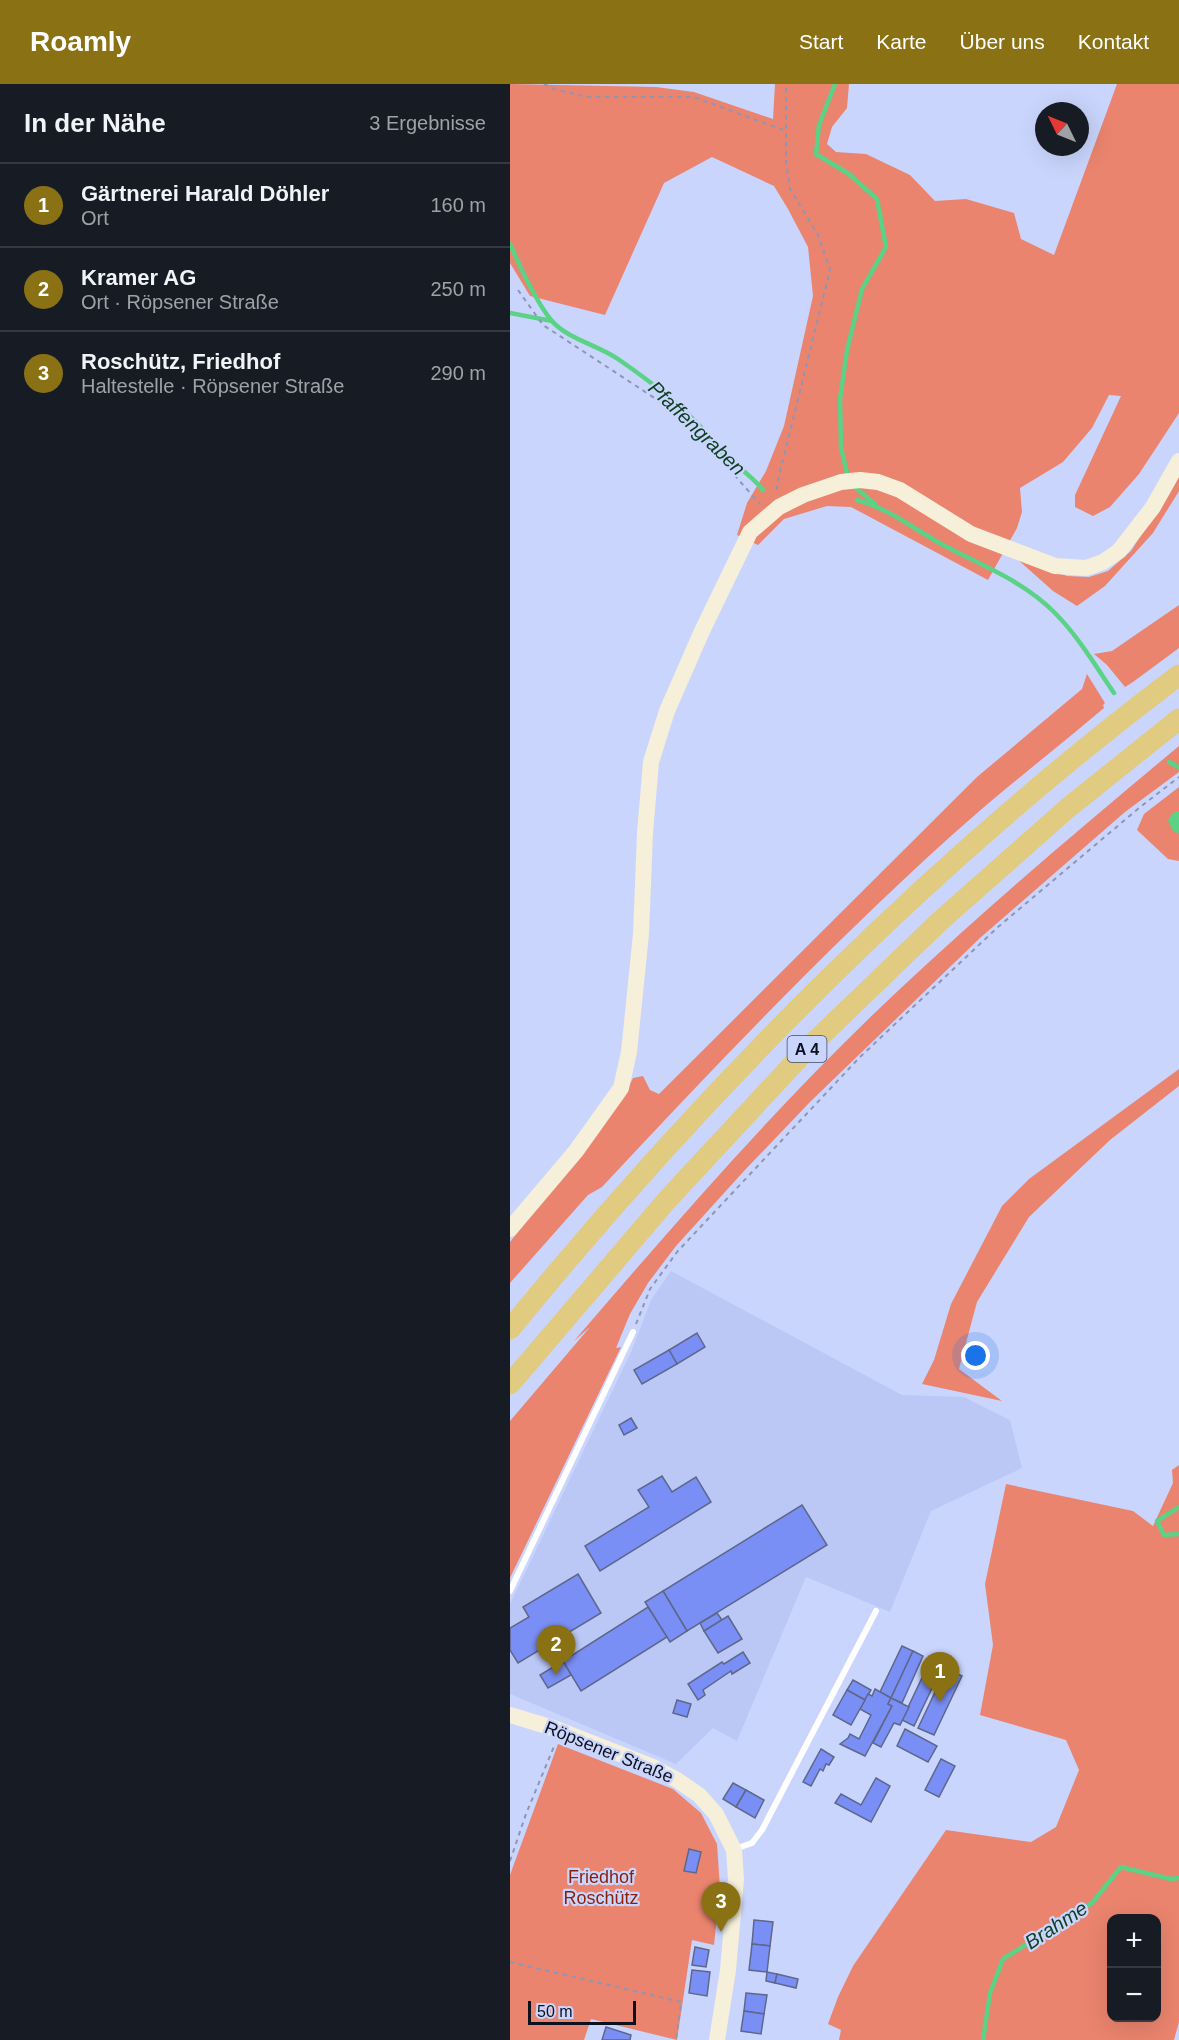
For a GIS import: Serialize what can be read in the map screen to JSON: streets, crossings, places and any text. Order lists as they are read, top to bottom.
{
  "streets": {
    "highway": ["A 4"],
    "street": ["Röpsener Straße"]
  },
  "water": ["Pfaffengraben", "Brahme"],
  "parks": ["Friedhof Roschütz"],
  "scale_bar": "50 m",
  "north": "top left",
  "page": {
    "header": "Roamly",
    "nav": [
      "Start",
      "Karte",
      "Über uns",
      "Kontakt"
    ],
    "heading": ["In der Nähe", "3 Ergebnisse"],
    "list": [
      {
        "mark": "1",
        "name": "Gärtnerei Harald Döhler",
        "note": "Ort",
        "value": "160 m"
      },
      {
        "mark": "2",
        "name": "Kramer AG",
        "note": "Ort · Röpsener Straße",
        "value": "250 m"
      },
      {
        "mark": "3",
        "name": "Roschütz, Friedhof",
        "note": "Haltestelle · Röpsener Straße",
        "value": "290 m"
      }
    ],
    "pins": ["2", "1", "3"],
    "map_buttons": ["+", "−"],
    "scale": "50 m"
  }
}
